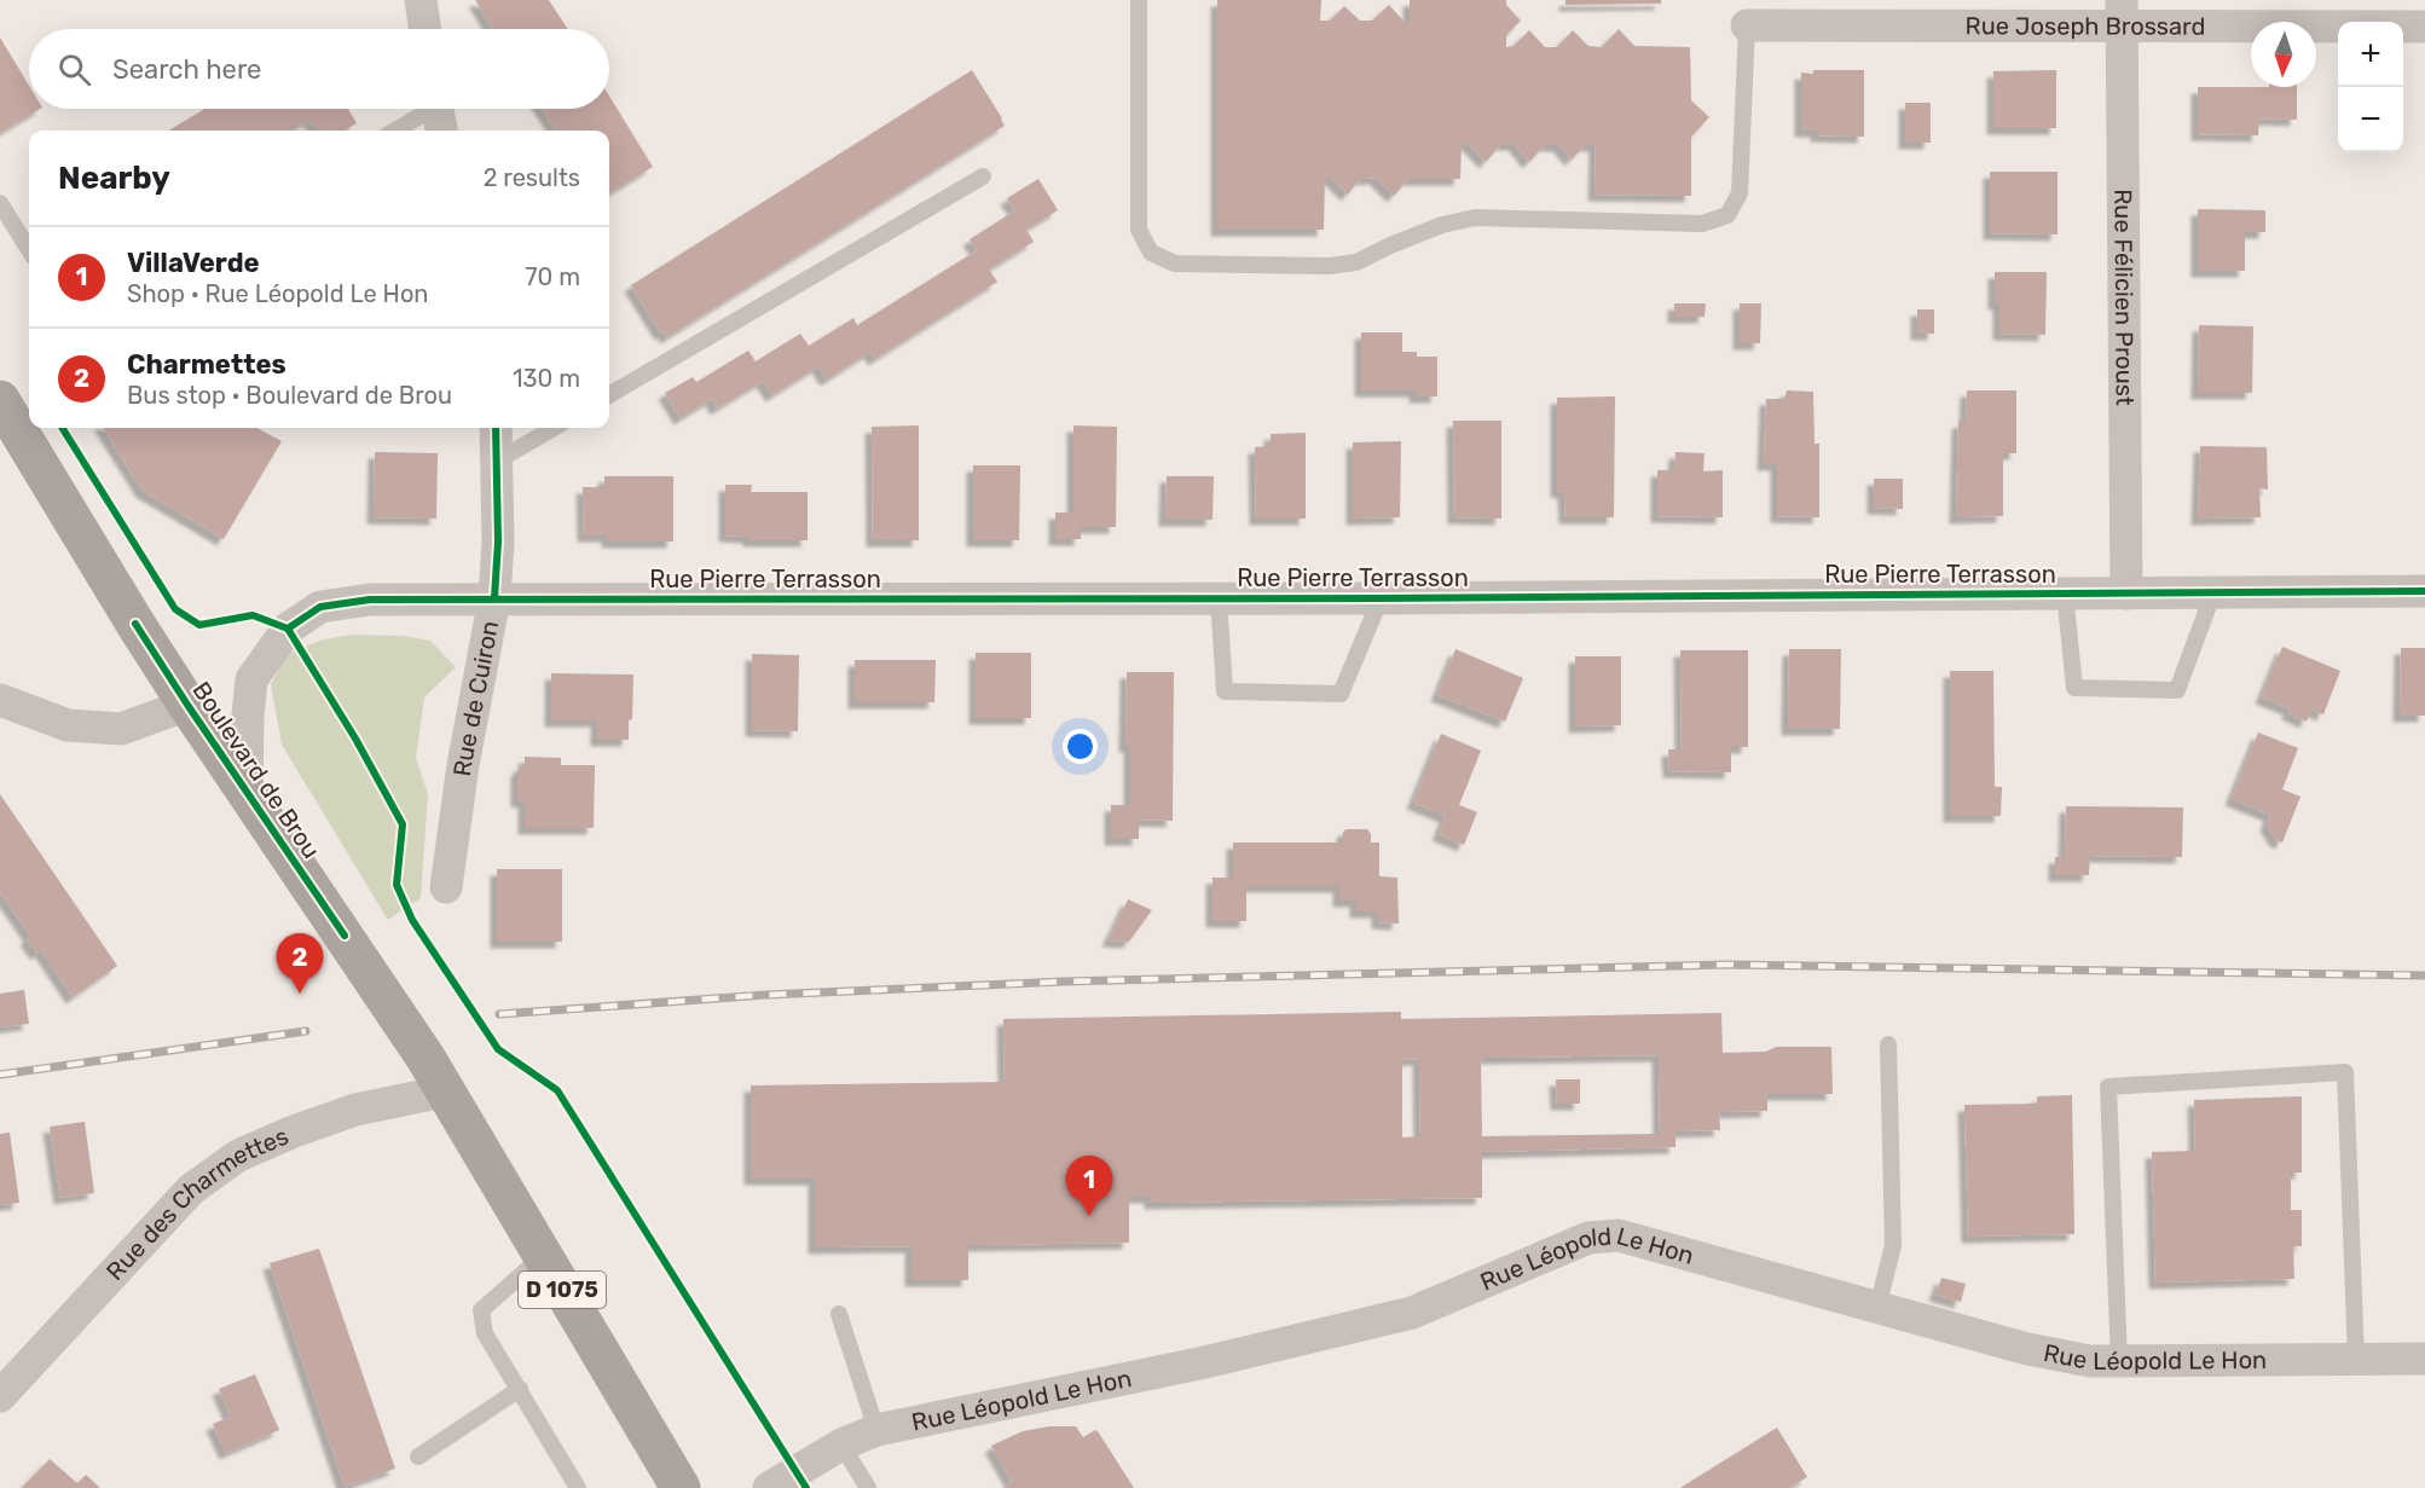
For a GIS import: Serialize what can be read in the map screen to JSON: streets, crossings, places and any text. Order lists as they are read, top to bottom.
{
  "streets": {
    "main road": ["Boulevard de Brou", "D 1075"],
    "street": [
      "Rue Joseph Brossard",
      "Rue Félicien Proust",
      "Rue Pierre Terrasson",
      "Rue de Cuiron",
      "Rue des Charmettes",
      "Rue Léopold Le Hon"
    ]
  },
  "crossings": [
    ["Rue Joseph Brossard", "Rue Félicien Proust"],
    ["Rue Félicien Proust", "Rue Pierre Terrasson"],
    ["Rue Pierre Terrasson", "Rue de Cuiron"],
    ["Rue Pierre Terrasson", "Boulevard de Brou"],
    ["Boulevard de Brou", "Rue des Charmettes"]
  ],
  "north": "bottom",
  "page": {
    "map_buttons": ["+", "−"],
    "search": "Search here",
    "heading": ["Nearby", "2 results"],
    "list": [
      {
        "mark": "1",
        "name": "VillaVerde",
        "note": "Shop · Rue Léopold Le Hon",
        "value": "70 m"
      },
      {
        "mark": "2",
        "name": "Charmettes",
        "note": "Bus stop · Boulevard de Brou",
        "value": "130 m"
      }
    ],
    "pins": ["2", "1"]
  }
}
